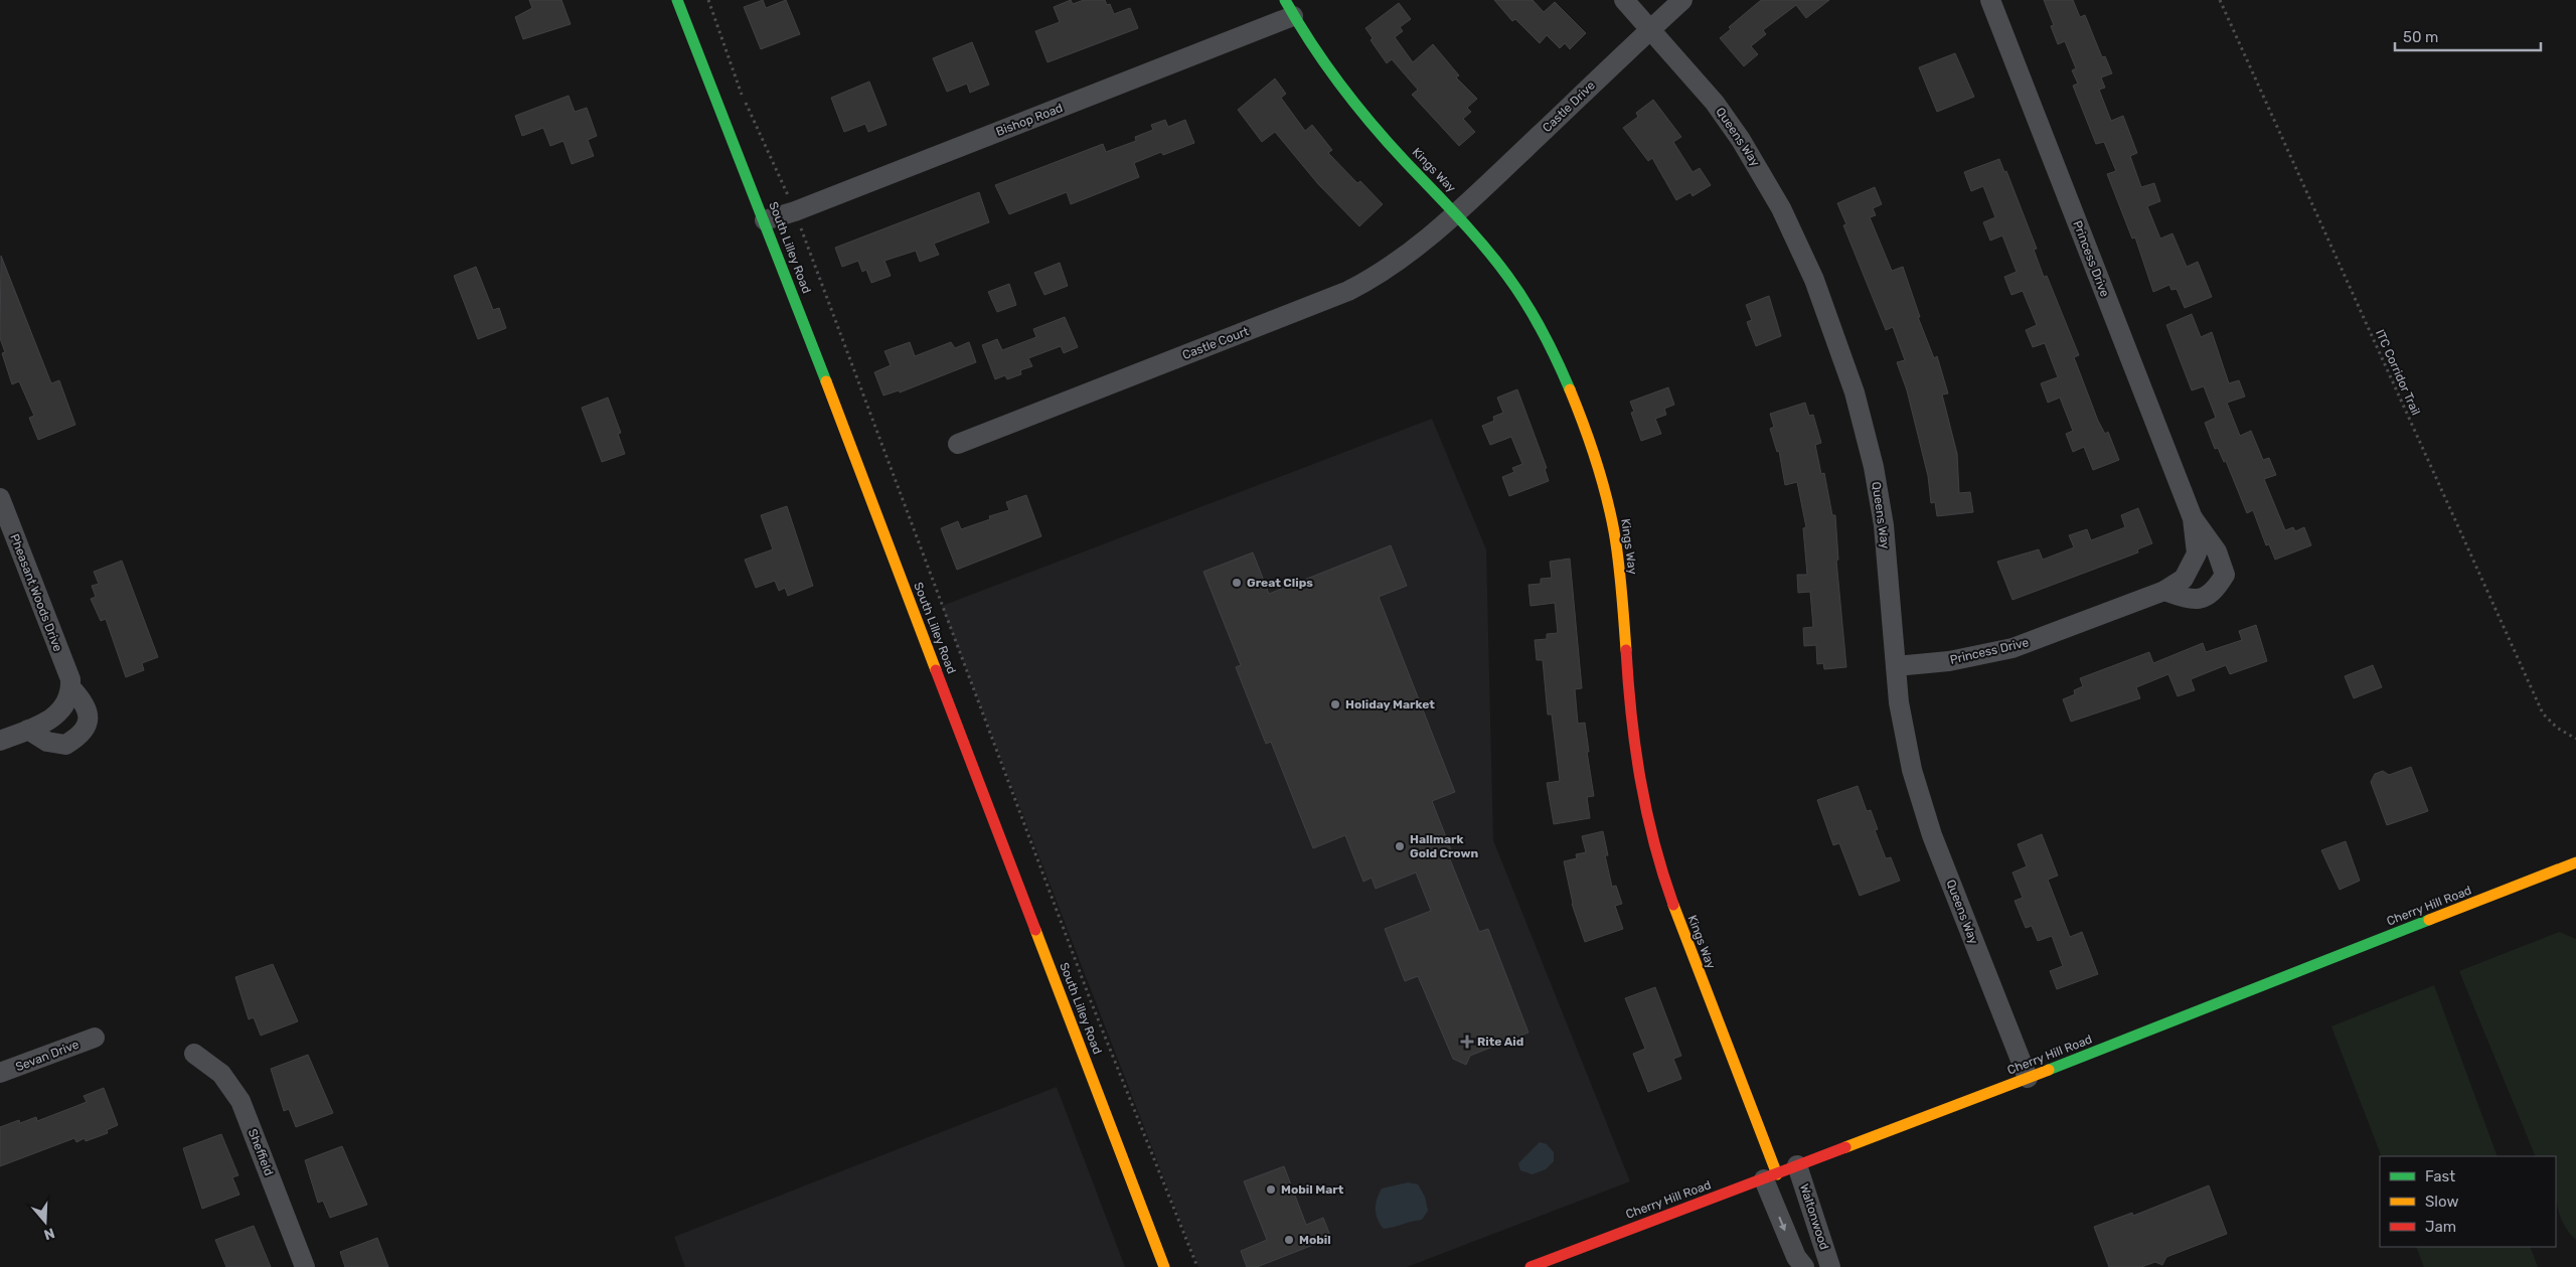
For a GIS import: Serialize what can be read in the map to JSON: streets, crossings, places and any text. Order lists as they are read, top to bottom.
{
  "streets": {
    "street": [
      "Castle Drive",
      "Bishop Road",
      "Queens Way",
      "Kings Way",
      "South Lilley Road",
      "Princess Drive",
      "Castle Court",
      "Pheasant Woods Drive",
      "Cherry Hill Road",
      "Sevan Drive",
      "Sheffield",
      "Waltonwood"
    ],
    "path": ["ITC Corridor Trail"]
  },
  "crossings": [
    ["Castle Drive", "Queens Way"],
    ["Castle Drive", "Kings Way"],
    ["Castle Drive", "Castle Court"],
    ["Bishop Road", "Kings Way"],
    ["Bishop Road", "South Lilley Road"],
    ["Queens Way", "Princess Drive"],
    ["Queens Way", "Cherry Hill Road"],
    ["Kings Way", "Castle Court"],
    ["Kings Way", "Cherry Hill Road"],
    ["Cherry Hill Road", "Waltonwood"]
  ],
  "places": {
    "other": [
      "Great Clips",
      "Holiday Market",
      "Hallmark Gold Crown",
      "Mobil Mart",
      "Mobil"
    ],
    "health": ["Rite Aid"]
  },
  "legend": ["Fast", "Slow", "Jam"],
  "scale_bar": "50 m",
  "north": "bottom"
}
